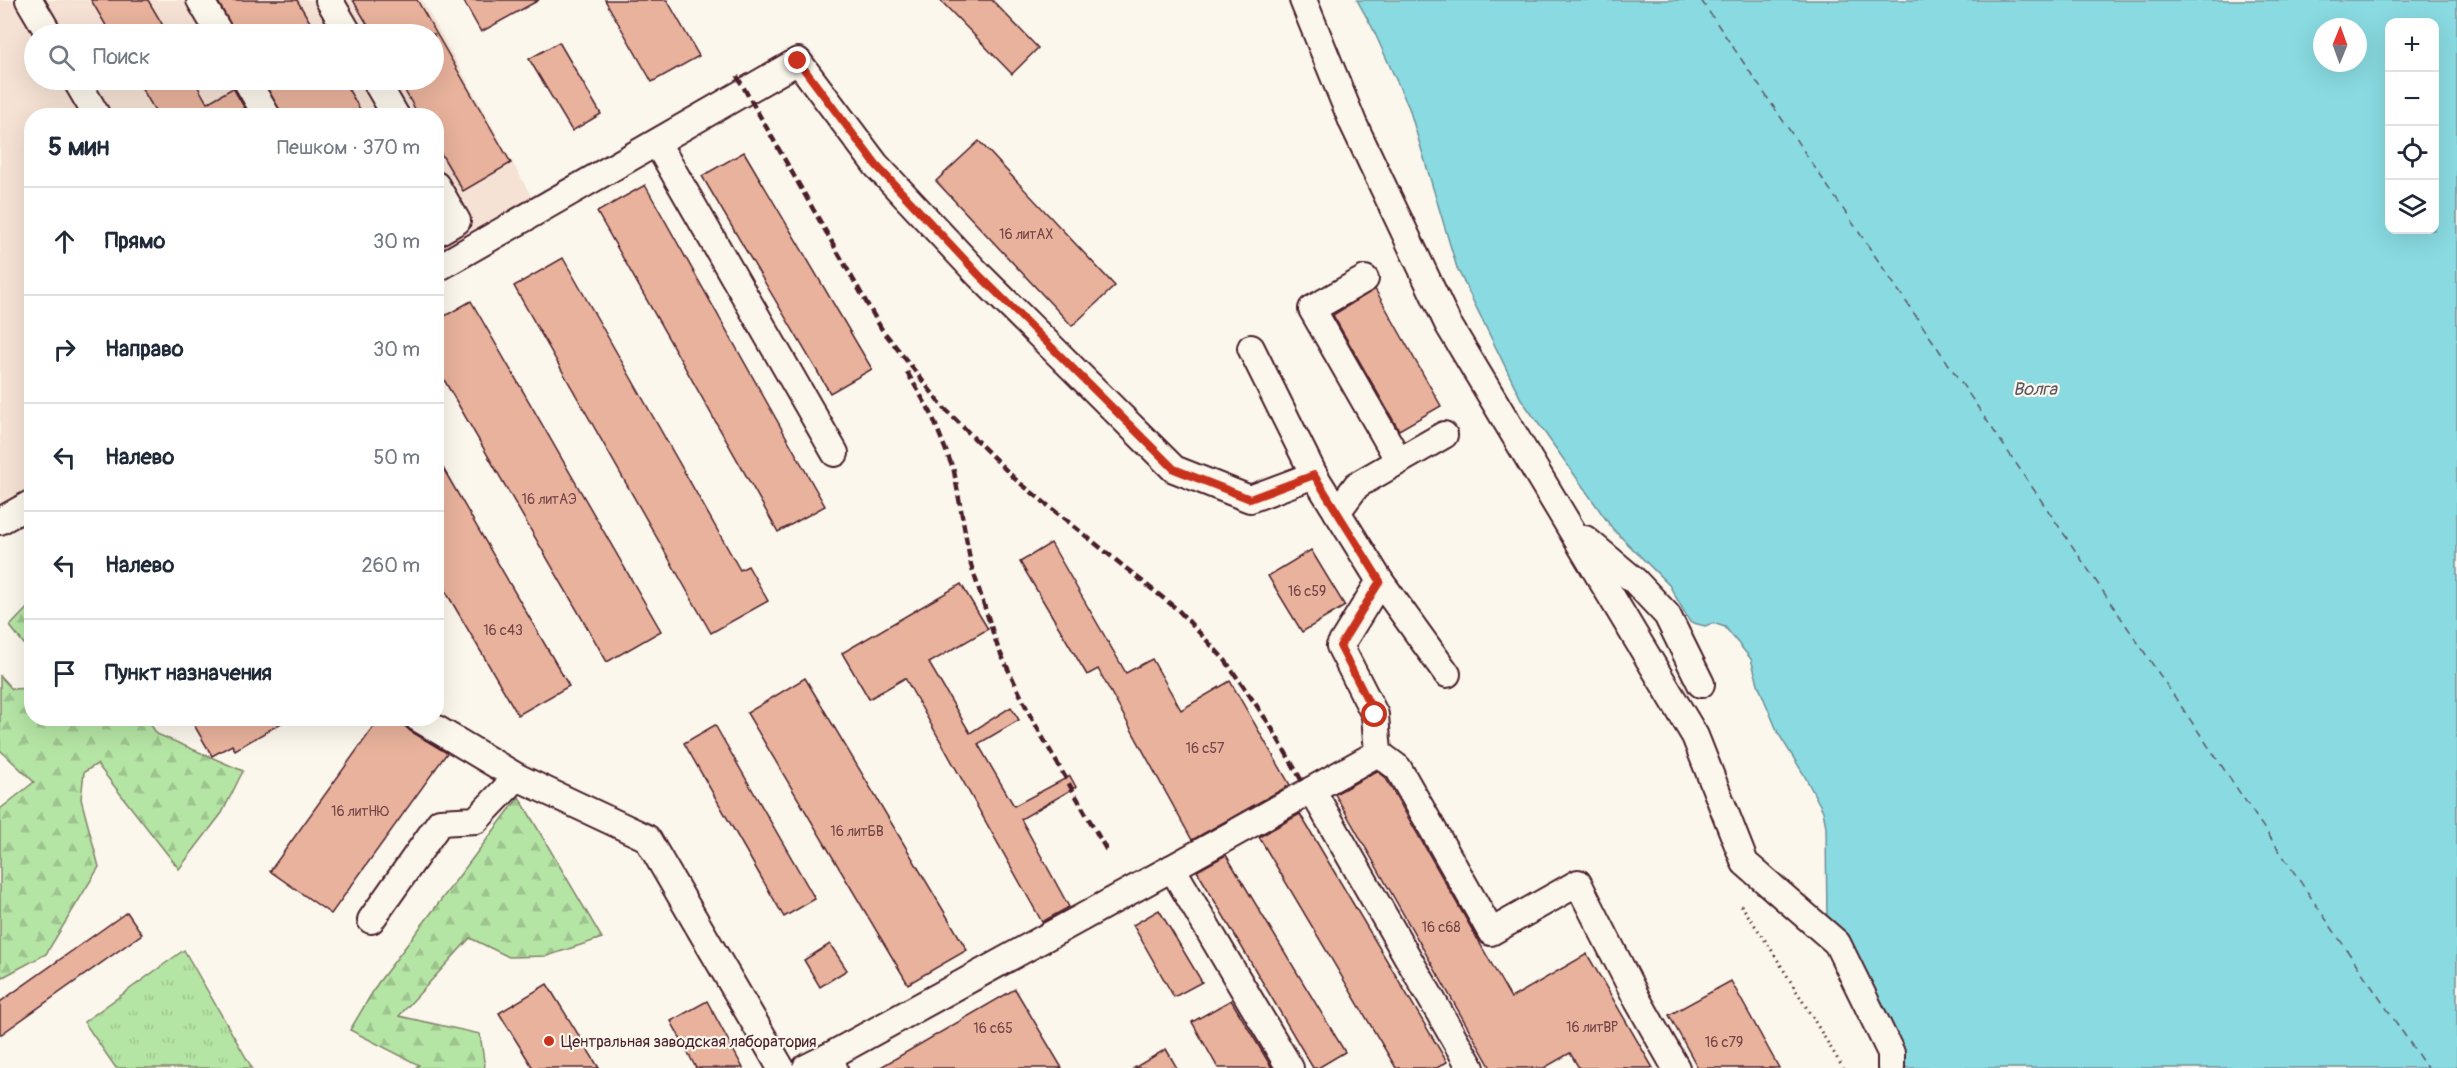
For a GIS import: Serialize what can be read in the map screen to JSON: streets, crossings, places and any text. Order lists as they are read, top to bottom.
{
  "water": ["Волга"],
  "places": ["Центральная заводская лаборатория"],
  "house_numbers": [
    "16 литАХ",
    "16 литАЭ",
    "16 с59",
    "16 с43",
    "16 с57",
    "16 литНЮ",
    "16 литБВ",
    "16 с68",
    "16 литВР",
    "16 с65",
    "16 с79"
  ],
  "north": "top",
  "page": {
    "map_buttons": ["+", "−"],
    "search": "Поиск",
    "heading": ["5 мин", "Пешком · 370 m"],
    "list": [
      ["Прямо", "30 m"],
      ["Направо", "30 m"],
      ["Налево", "50 m"],
      ["Налево", "260 m"],
      "Пункт назначения"
    ]
  }
}
